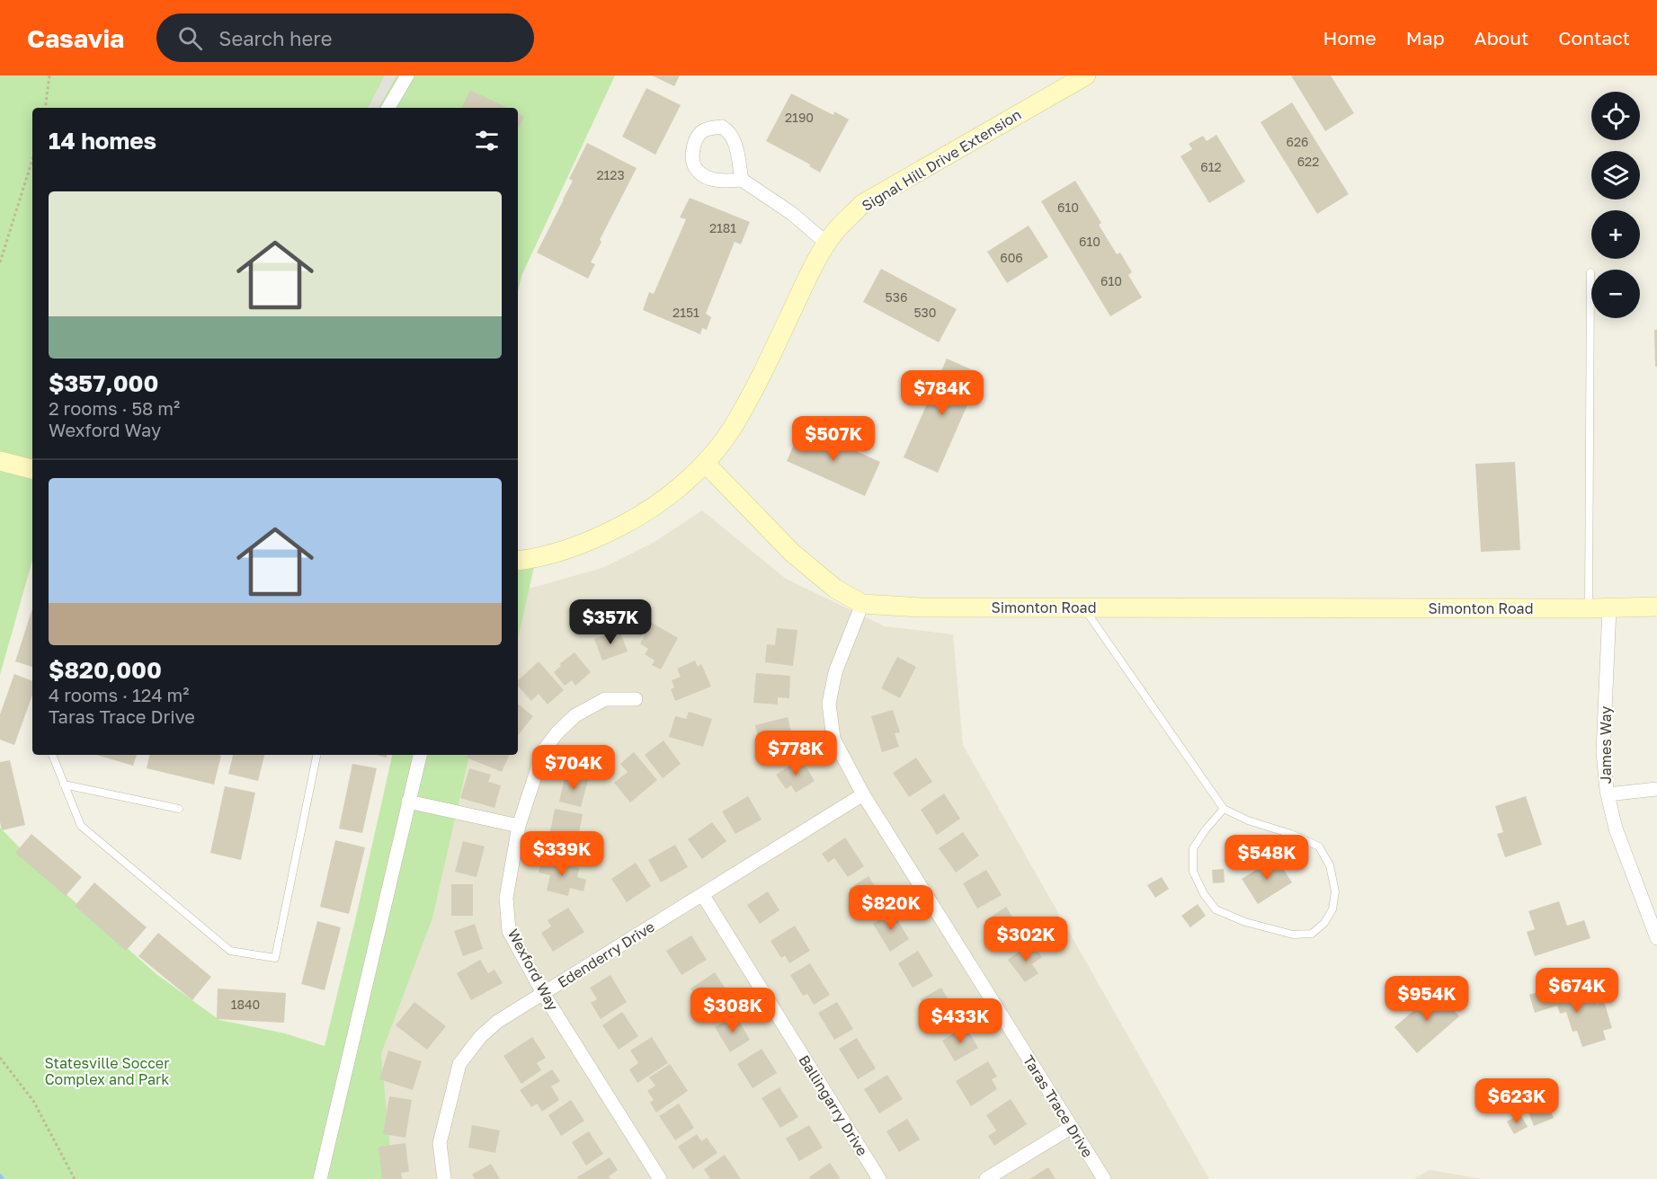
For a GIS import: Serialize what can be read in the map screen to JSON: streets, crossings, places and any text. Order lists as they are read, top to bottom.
{
  "streets": {
    "street": [
      "Signal Hill Drive Extension",
      "Simonton Road",
      "James Way",
      "Edenderry Drive",
      "Wexford Way",
      "Ballingarry Drive",
      "Taras Trace Drive"
    ]
  },
  "crossings": [
    ["Signal Hill Drive Extension", "Simonton Road"],
    ["Simonton Road", "James Way"],
    ["Simonton Road", "Taras Trace Drive"],
    ["Edenderry Drive", "Wexford Way"],
    ["Edenderry Drive", "Ballingarry Drive"],
    ["Edenderry Drive", "Taras Trace Drive"]
  ],
  "parks": ["Statesville Soccer Complex and Park"],
  "house_numbers": [
    "2190",
    "626",
    "622",
    "612",
    "2123",
    "610",
    "2181",
    "610",
    "606",
    "610",
    "536",
    "2151",
    "530",
    "1840"
  ],
  "page": {
    "header": "Casavia",
    "search": "Search here",
    "nav": [
      "Home",
      "Map",
      "About",
      "Contact"
    ],
    "map_buttons": ["+", "−"],
    "heading": "14 homes",
    "list": [
      {
        "name": "$357,000",
        "note": "2 rooms · 58 m² · Wexford Way"
      },
      {
        "name": "$820,000",
        "note": "4 rooms · 124 m² · Taras Trace Drive"
      }
    ],
    "price": [
      "$784K",
      "$507K",
      "$357K",
      "$778K",
      "$704K",
      "$339K",
      "$548K",
      "$820K",
      "$302K",
      "$674K",
      "$954K",
      "$308K",
      "$433K",
      "$623K"
    ]
  }
}
